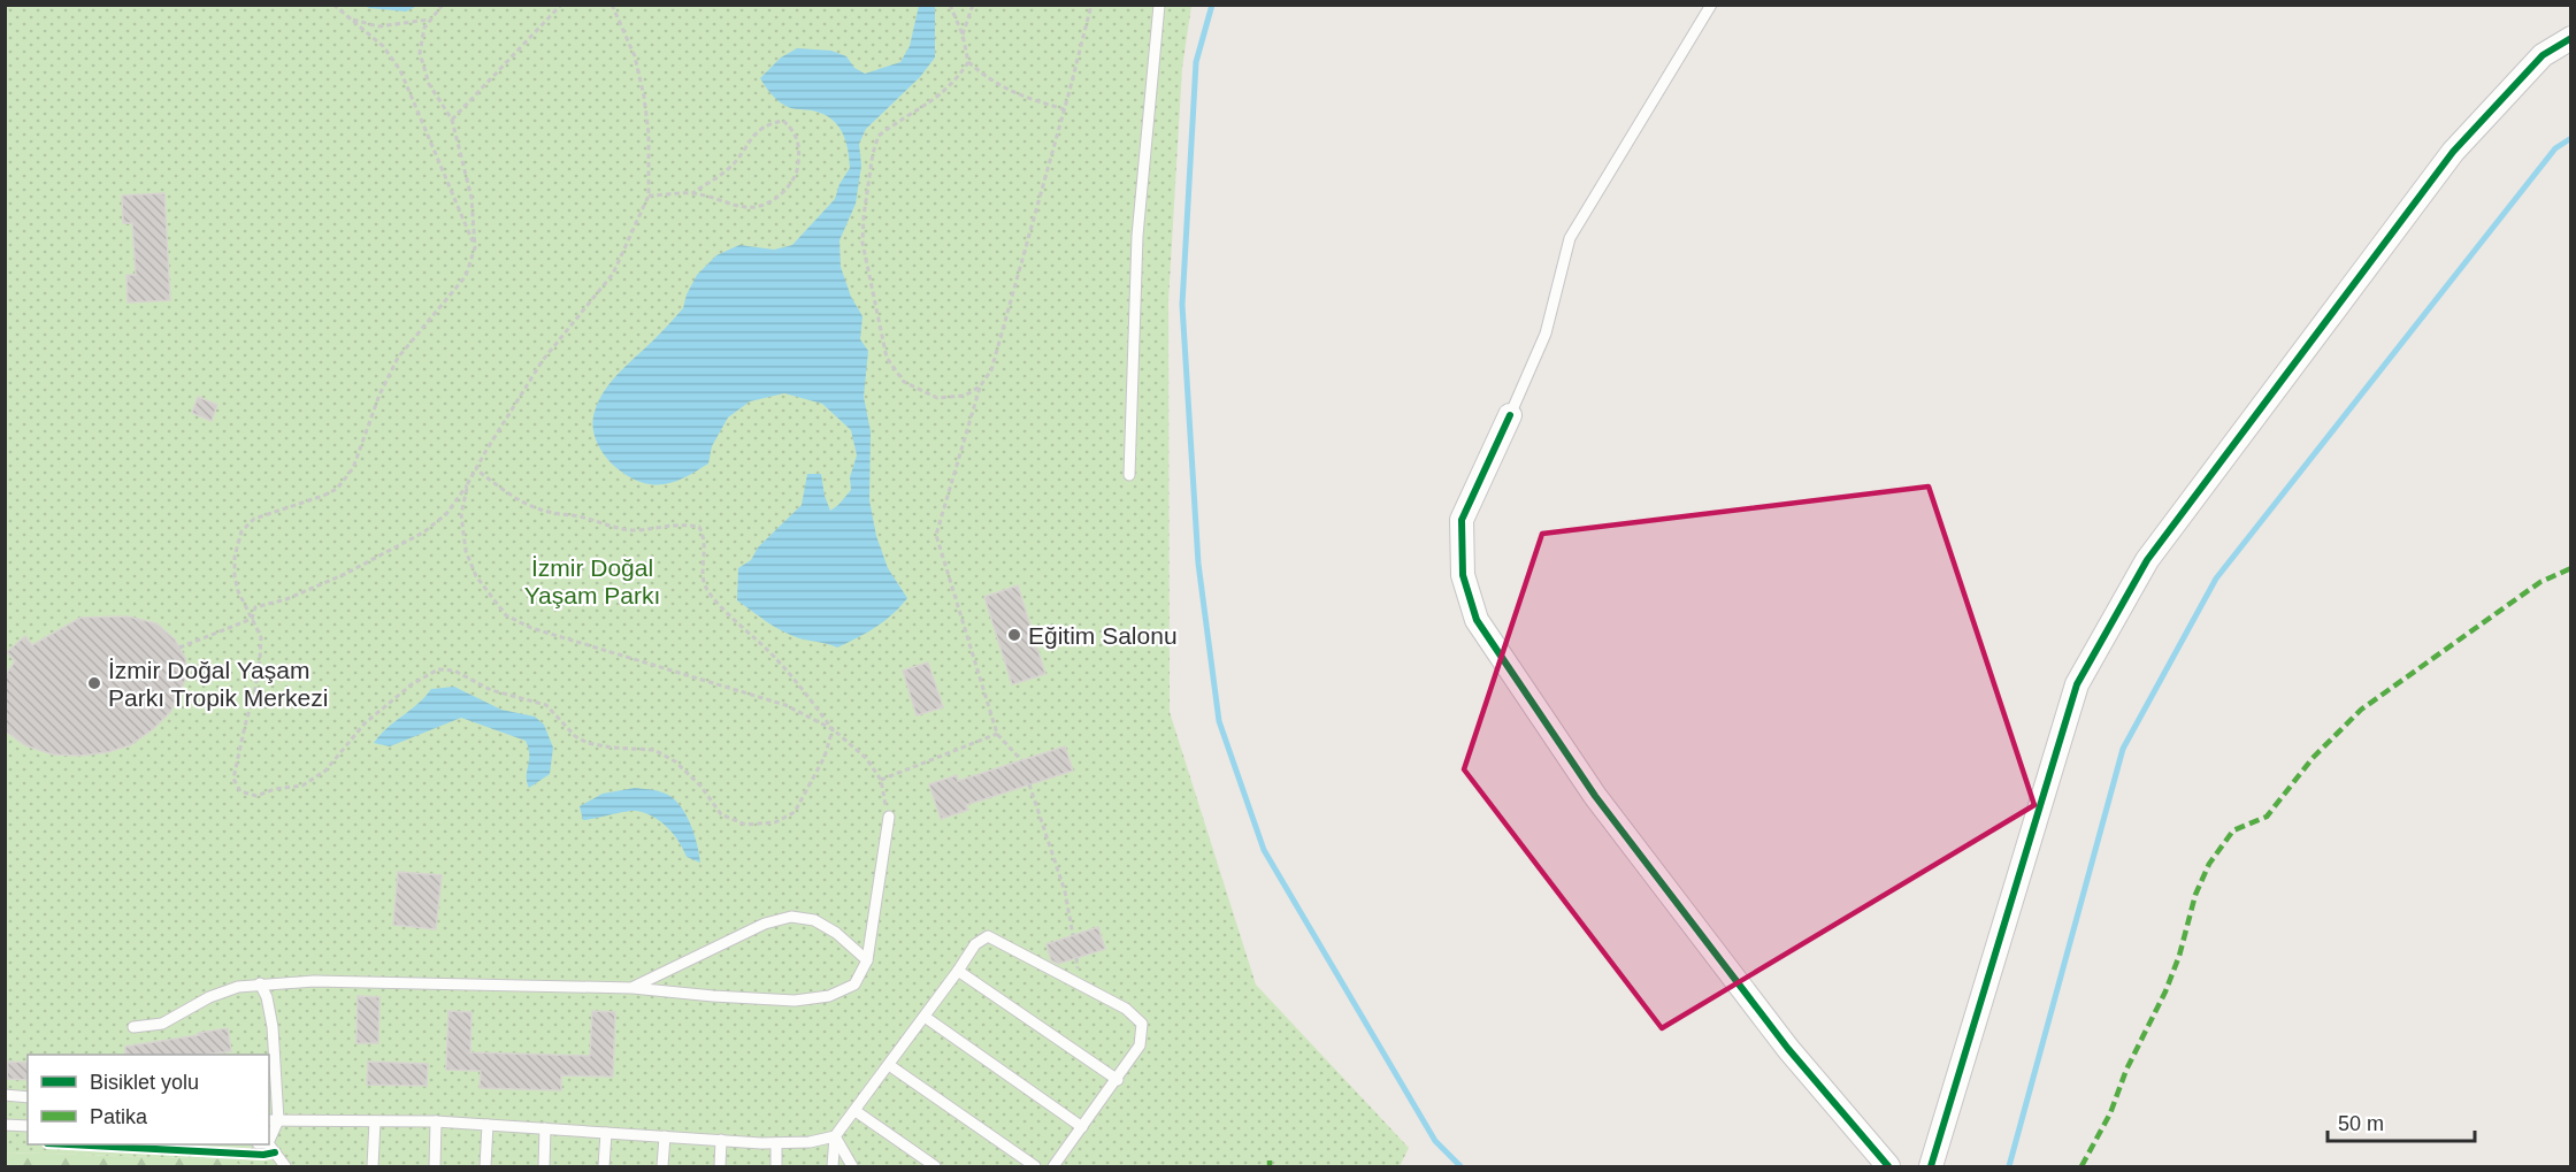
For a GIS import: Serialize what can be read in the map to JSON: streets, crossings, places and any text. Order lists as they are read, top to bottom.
{
  "parks": ["İzmir Doğal Yaşam Parkı"],
  "places": ["Eğitim Salonu", "İzmir Doğal Yaşam Parkı Tropik Merkezi"],
  "legend": ["Bisiklet yolu", "Patika"],
  "scale_bar": "50 m"
}
